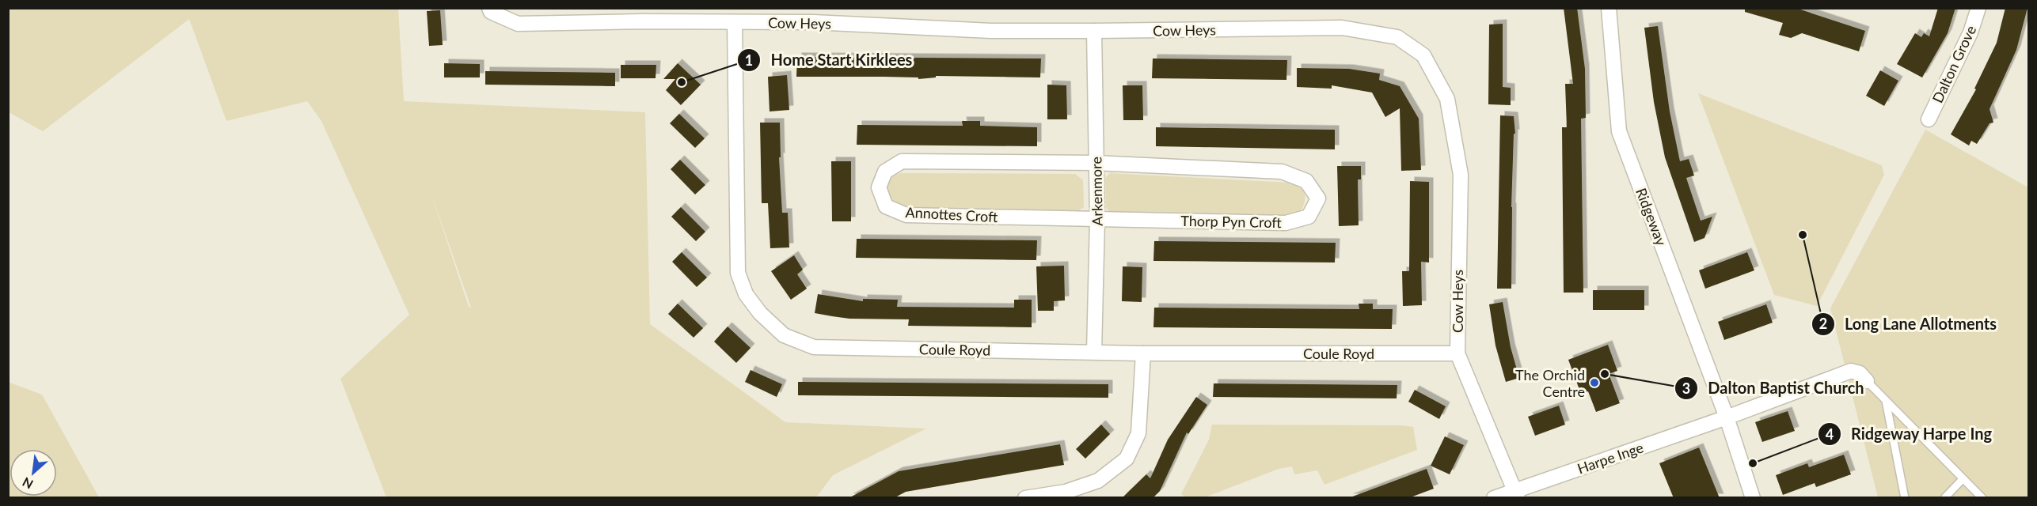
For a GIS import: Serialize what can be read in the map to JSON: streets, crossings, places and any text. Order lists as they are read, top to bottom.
{
  "streets": {
    "street": [
      "Cow Heys",
      "Dalton Grove",
      "Arkenmore",
      "Annottes Croft",
      "Ridgeway",
      "Thorp Pyn Croft",
      "Coule Royd",
      "Harpe Inge"
    ]
  },
  "crossings": [
    ["Cow Heys", "Arkenmore"],
    ["Cow Heys", "Coule Royd"],
    ["Cow Heys", "Harpe Inge"],
    ["Arkenmore", "Annottes Croft"],
    ["Arkenmore", "Thorp Pyn Croft"],
    ["Arkenmore", "Coule Royd"],
    ["Annottes Croft", "Thorp Pyn Croft"],
    ["Ridgeway", "Harpe Inge"]
  ],
  "places": [
    "Home Start Kirklees",
    "Long Lane Allotments",
    "Dalton Baptist Church",
    "The Orchid Centre",
    "Ridgeway Harpe Ing"
  ],
  "north": "bottom left"
}
